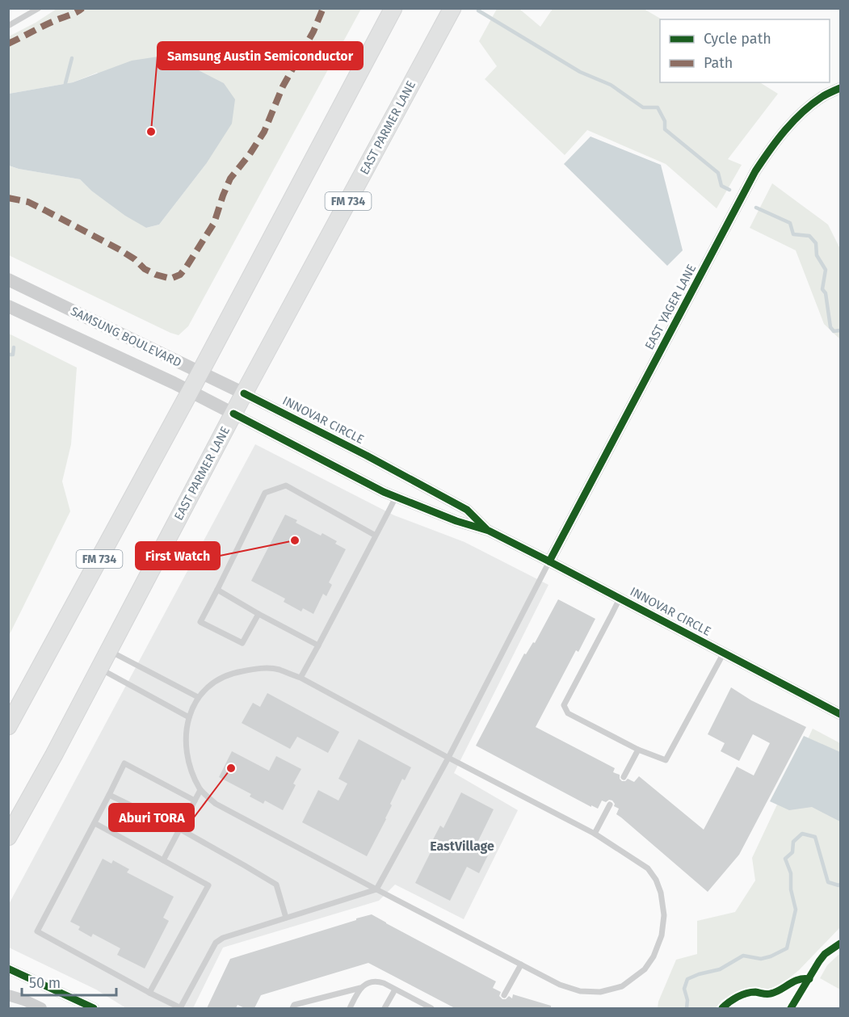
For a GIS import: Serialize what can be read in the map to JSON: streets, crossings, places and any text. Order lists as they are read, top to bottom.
{
  "streets": {
    "main road": ["EAST PARMER LANE", "FM 734"],
    "street": ["EAST YAGER LANE", "SAMSUNG BOULEVARD", "INNOVAR CIRCLE"]
  },
  "crossings": [
    ["EAST PARMER LANE", "SAMSUNG BOULEVARD"],
    ["EAST PARMER LANE", "INNOVAR CIRCLE"],
    ["FM 734", "SAMSUNG BOULEVARD"],
    ["EAST YAGER LANE", "INNOVAR CIRCLE"],
    ["SAMSUNG BOULEVARD", "INNOVAR CIRCLE"]
  ],
  "districts": ["EastVillage"],
  "places": ["Samsung Austin Semiconductor", "First Watch", "Aburi TORA"],
  "legend": ["Cycle path", "Path"],
  "scale_bar": "50 m"
}
